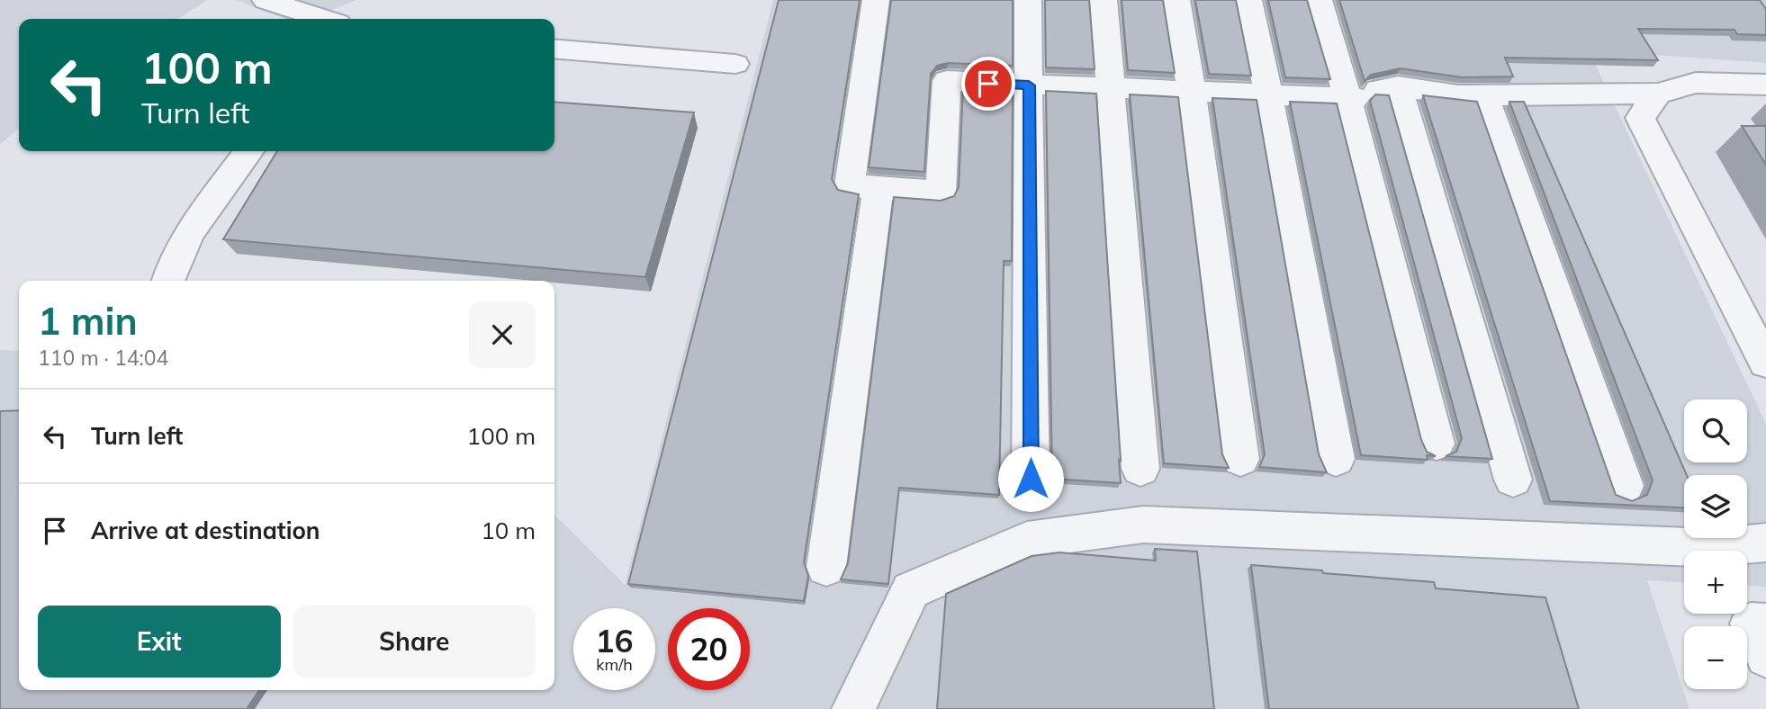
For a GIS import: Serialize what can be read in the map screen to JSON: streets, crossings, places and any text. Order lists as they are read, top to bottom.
{
  "page": {
    "turn": ["100 m", "Turn left"],
    "heading": ["1 min", "110 m · 14:04"],
    "list": [
      {
        "name": "Turn left",
        "value": "100 m"
      },
      {
        "name": "Arrive at destination",
        "value": "10 m"
      }
    ],
    "map_buttons": ["+", "−"],
    "buttons": ["Exit", "Share"],
    "speed": "16 km/h",
    "limit": "20"
  }
}
